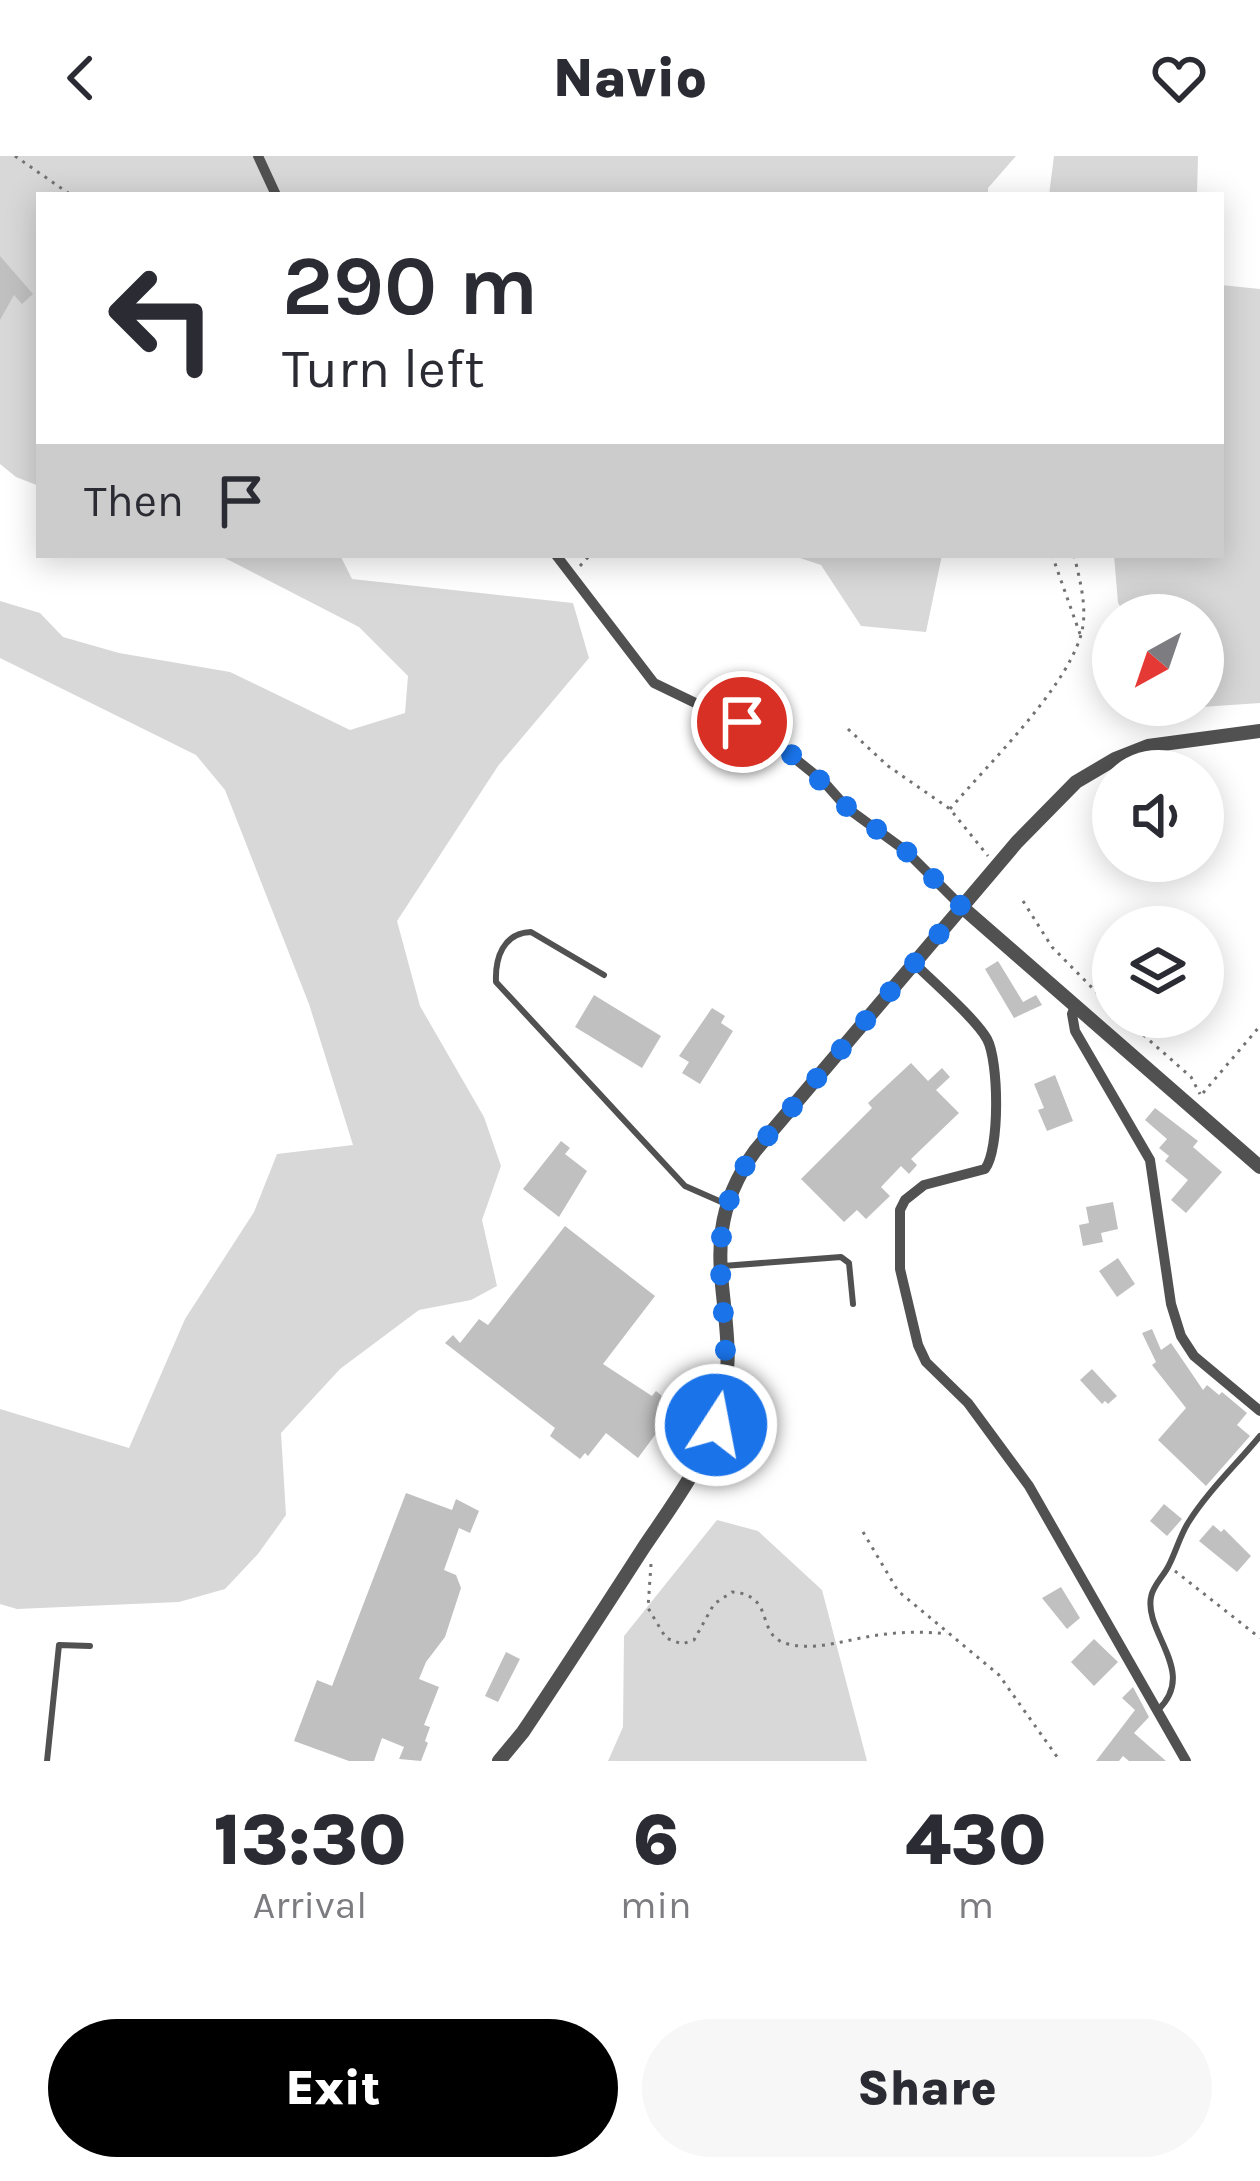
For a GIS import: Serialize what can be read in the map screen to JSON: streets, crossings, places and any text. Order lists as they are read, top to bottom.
{
  "north": "bottom left",
  "page": {
    "header": "Navio",
    "turn": ["290 m", "Turn left"],
    "then": "Then",
    "eta": [
      "13:30",
      "Arrival",
      "6",
      "min",
      "430",
      "m"
    ],
    "buttons": ["Exit", "Share"]
  }
}
